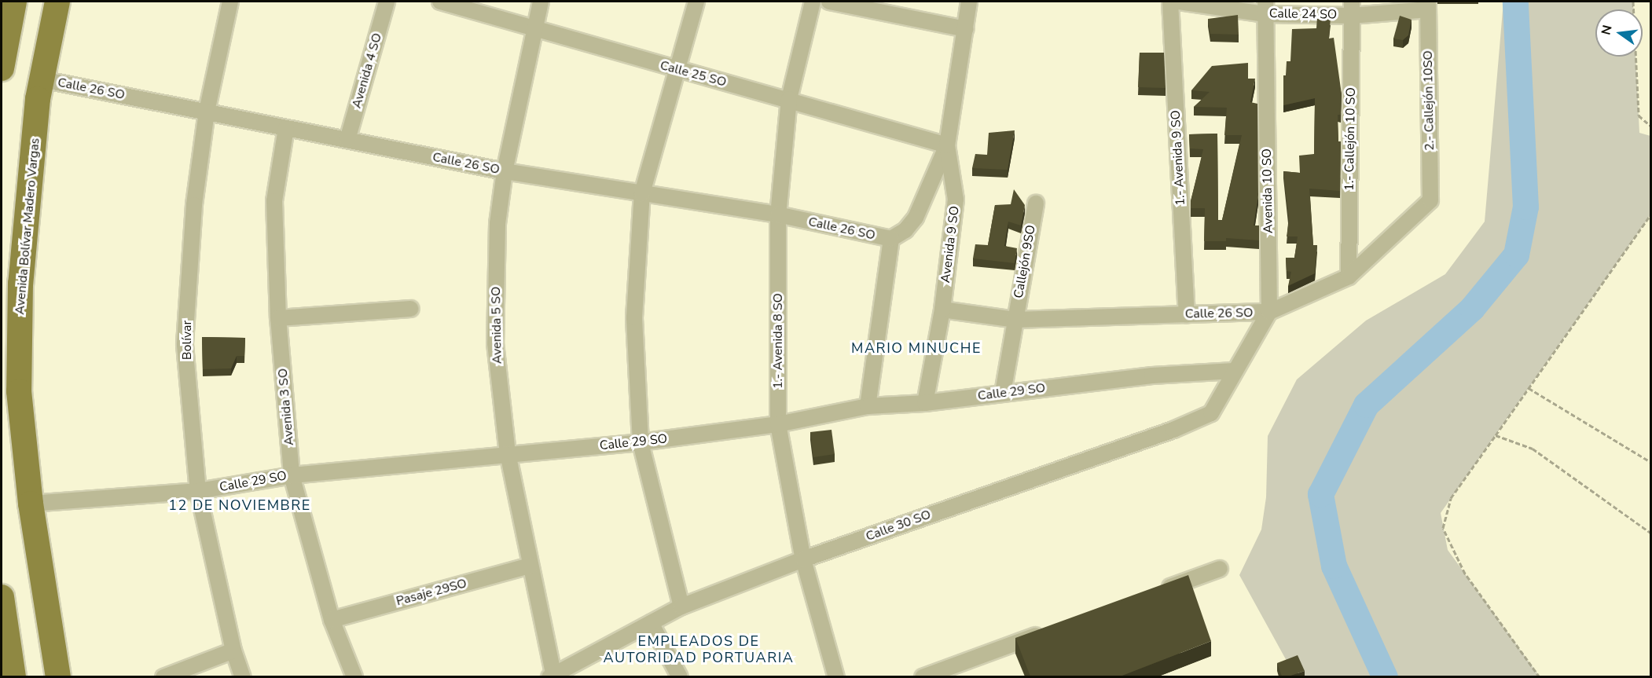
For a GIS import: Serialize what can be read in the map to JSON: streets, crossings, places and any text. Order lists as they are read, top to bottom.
{
  "streets": {
    "main road": ["Avenida Bolívar Madero Vargas"],
    "street": [
      "Calle 24 SO",
      "Avenida 4 SO",
      "Calle 25 SO",
      "Calle 26 SO",
      "2.- Callejón 10SO",
      "1.- Callejón 10 SO",
      "1.- Avenida 9 SO",
      "Avenida 10 SO",
      "Avenida 9 SO",
      "Callejón 9SO",
      "Avenida 5 SO",
      "Bolívar",
      "1.- Avenida 8 SO",
      "Calle 29 SO",
      "Avenida 3 SO",
      "Calle 30 SO",
      "Pasaje 29SO"
    ]
  },
  "crossings": [
    ["Calle 24 SO", "2.- Callejón 10SO"],
    ["Calle 24 SO", "1.- Callejón 10 SO"],
    ["Calle 24 SO", "Avenida 10 SO"],
    ["Avenida 4 SO", "Calle 26 SO"],
    ["Calle 25 SO", "Avenida 9 SO"],
    ["Calle 25 SO", "Avenida 5 SO"],
    ["Calle 25 SO", "1.- Avenida 8 SO"],
    ["Calle 26 SO", "2.- Callejón 10SO"],
    ["Calle 26 SO", "1.- Callejón 10 SO"],
    ["Calle 26 SO", "1.- Avenida 9 SO"],
    ["Calle 26 SO", "Avenida 10 SO"],
    ["Calle 26 SO", "Avenida Bolívar Madero Vargas"],
    ["Calle 26 SO", "Avenida 9 SO"],
    ["Calle 26 SO", "Callejón 9SO"],
    ["Calle 26 SO", "Avenida 5 SO"],
    ["Calle 26 SO", "Bolívar"],
    ["Calle 26 SO", "1.- Avenida 8 SO"],
    ["Calle 26 SO", "Avenida 3 SO"],
    ["Avenida Bolívar Madero Vargas", "Calle 29 SO"],
    ["Avenida 9 SO", "Calle 29 SO"],
    ["Callejón 9SO", "Calle 29 SO"],
    ["Avenida 5 SO", "Calle 29 SO"],
    ["Avenida 5 SO", "Calle 30 SO"],
    ["Avenida 5 SO", "Pasaje 29SO"],
    ["Bolívar", "Calle 29 SO"],
    ["1.- Avenida 8 SO", "Calle 29 SO"],
    ["1.- Avenida 8 SO", "Calle 30 SO"],
    ["Calle 29 SO", "Avenida 3 SO"],
    ["Calle 29 SO", "Calle 30 SO"],
    ["Avenida 3 SO", "Pasaje 29SO"]
  ],
  "districts": ["MARIO MINUCHE", "12 DE NOVIEMBRE", "EMPLEADOS DE AUTORIDAD PORTUARIA"],
  "north": "left"
}
